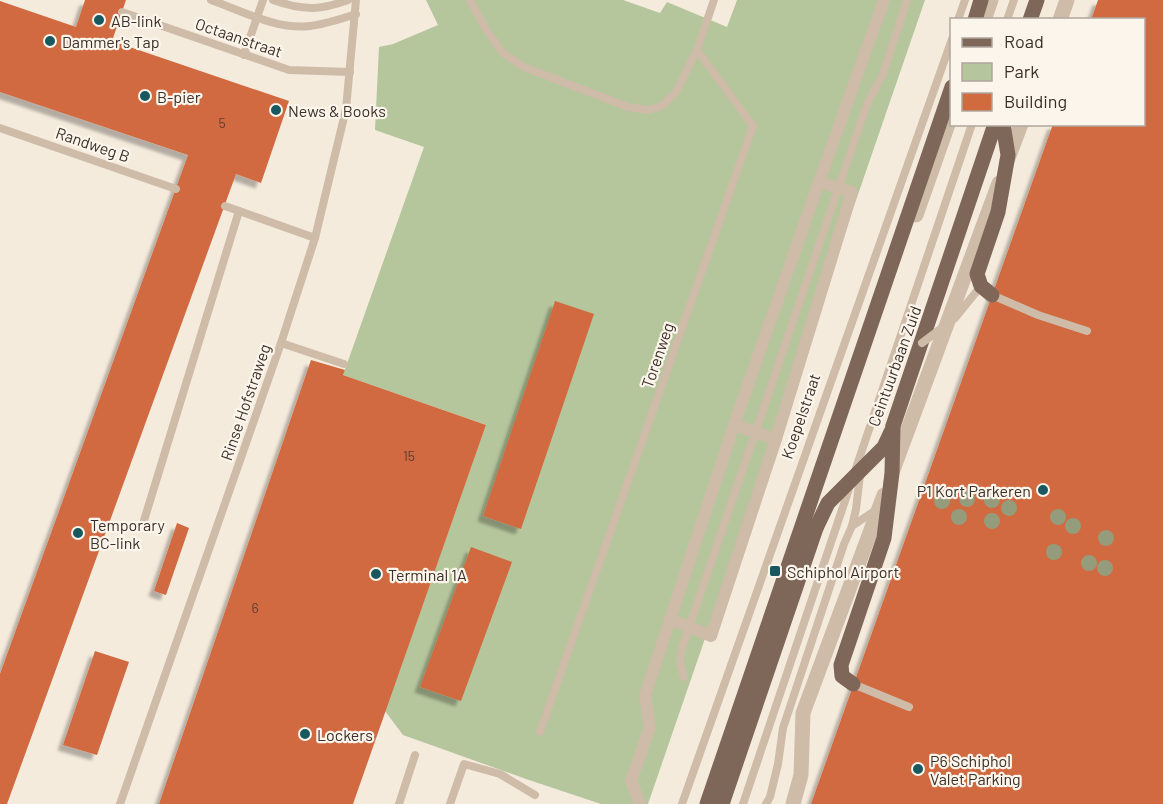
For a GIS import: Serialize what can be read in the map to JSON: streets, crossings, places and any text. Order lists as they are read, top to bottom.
{
  "streets": {
    "main road": ["Ceintuurbaan Zuid"],
    "lane": [
      "Octaanstraat",
      "Randweg B",
      "Torenweg",
      "Rinse Hofstraweg",
      "Koepelstraat"
    ]
  },
  "crossings": [
    ["Octaanstraat", "Rinse Hofstraweg"]
  ],
  "places": {
    "other": [
      "AB-link",
      "Dammer's Tap",
      "B-pier",
      "News & Books",
      "P1 Kort Parkeren",
      "Temporary BC-link",
      "Terminal 1A",
      "Lockers",
      "P6 Schiphol Valet Parking"
    ],
    "transit": ["Schiphol Airport"]
  },
  "house_numbers": ["5", "15", "6"],
  "legend": ["Road", "Park", "Building"]
}
